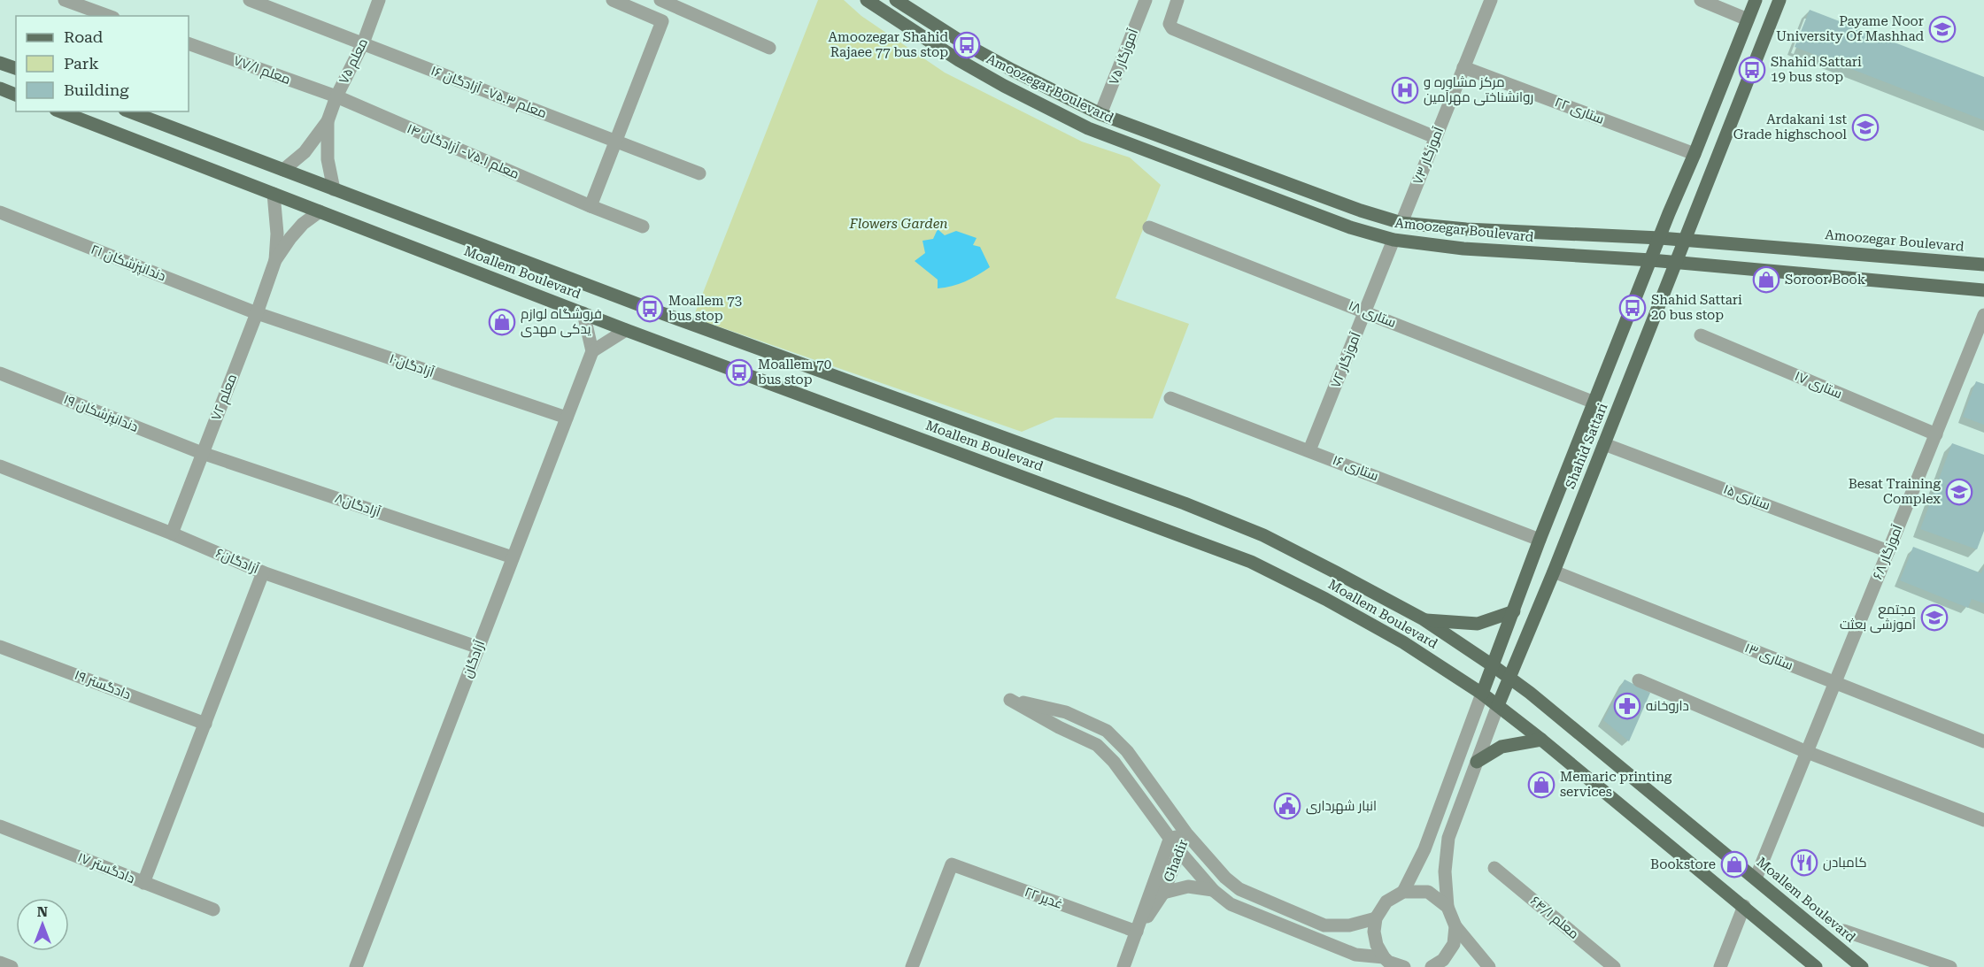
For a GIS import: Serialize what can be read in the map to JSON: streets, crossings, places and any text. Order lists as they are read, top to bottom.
{
  "streets": {
    "main road": ["Amoozegar Boulevard", "Moallem Boulevard", "Shahid Sattari"],
    "street": [
      "آموزگار ۷۵",
      "معلم ۷۵",
      "معلم ۷۷/۱",
      "معلم ۷۵.۳- آزادگان ۱۶",
      "ستاری ۲۲",
      "معلم ۷۵.۱- آزادگان ۱۴",
      "۷۳ آموزگار",
      "دندانپزشکان ۲۱",
      "ستاری ۱۸",
      "۷۲ آموزگار",
      "آزادگان۱۰",
      "ستاری ۱۷",
      "معلم ۷۲",
      "دندانپزشکان ۱۹",
      "ستاری ۱۶",
      "ستاری ۱۵",
      "آزادگان۸",
      "آموزگار ۶۸",
      "آزادگان۶",
      "ستاری ۱۳",
      "آزادگان",
      "دادگستر ۱۹",
      "Ghadir",
      "دادگستر ۱۷",
      "غدیر ۲۲",
      "معلم ۶۴/۱"
    ]
  },
  "crossings": [
    ["آموزگار ۷۵", "Amoozegar Boulevard"],
    ["معلم ۷۵", "معلم ۷۷/۱"],
    ["معلم ۷۵", "معلم ۷۵.۳- آزادگان ۱۶"],
    ["معلم ۷۵", "معلم ۷۵.۱- آزادگان ۱۴"],
    ["معلم ۷۷/۱", "معلم ۷۵.۱- آزادگان ۱۴"],
    ["Amoozegar Boulevard", "۷۳ آموزگار"],
    ["Amoozegar Boulevard", "۷۲ آموزگار"],
    ["Amoozegar Boulevard", "Shahid Sattari"],
    ["ستاری ۲۲", "۷۳ آموزگار"],
    ["ستاری ۲۲", "Shahid Sattari"],
    ["دندانپزشکان ۲۱", "آزادگان۱۰"],
    ["دندانپزشکان ۲۱", "معلم ۷۲"],
    ["Moallem Boulevard", "Shahid Sattari"],
    ["Moallem Boulevard", "آموزگار ۶۸"],
    ["ستاری ۱۸", "۷۲ آموزگار"],
    ["ستاری ۱۸", "Shahid Sattari"],
    ["۷۲ آموزگار", "ستاری ۱۶"],
    ["آزادگان۱۰", "معلم ۷۲"],
    ["آزادگان۱۰", "آزادگان"],
    ["ستاری ۱۷", "آموزگار ۶۸"],
    ["معلم ۷۲", "دندانپزشکان ۱۹"],
    ["معلم ۷۲", "آزادگان۸"],
    ["معلم ۷۲", "آزادگان۶"],
    ["دندانپزشکان ۱۹", "آزادگان۸"],
    ["Shahid Sattari", "ستاری ۱۶"],
    ["Shahid Sattari", "ستاری ۱۵"],
    ["Shahid Sattari", "ستاری ۱۳"],
    ["ستاری ۱۵", "آموزگار ۶۸"],
    ["آزادگان۸", "آزادگان"],
    ["آموزگار ۶۸", "ستاری ۱۳"],
    ["آزادگان۶", "آزادگان"],
    ["Ghadir", "غدیر ۲۲"]
  ],
  "parks": ["Flowers Garden"],
  "places": {
    "school or university": [
      "Payame Noor University Of Mashhad",
      "Ardakani 1st Grade highschool",
      "Besat Training Complex",
      "مجتمع آموزشی بعثت"
    ],
    "bus stop": [
      "Amoozegar Shahid Rajaee 77 bus stop",
      "Shahid Sattari 19 bus stop",
      "Shahid Sattari 20 bus stop",
      "Moallem 73 bus stop",
      "Moallem 70 bus stop"
    ],
    "hospital": ["مرکز مشاوره و روانشناختی مهرآمین"],
    "shop": [
      "Soroor Book",
      "فروشگاه لوازم یدکی مهدی",
      "Memaric printing services",
      "Bookstore"
    ],
    "pharmacy": ["داروخانه"],
    "public building": ["انبار شهرداری"],
    "restaurant": ["کامبادن"]
  },
  "legend": ["Road", "Park", "Building"],
  "north": "top"
}
